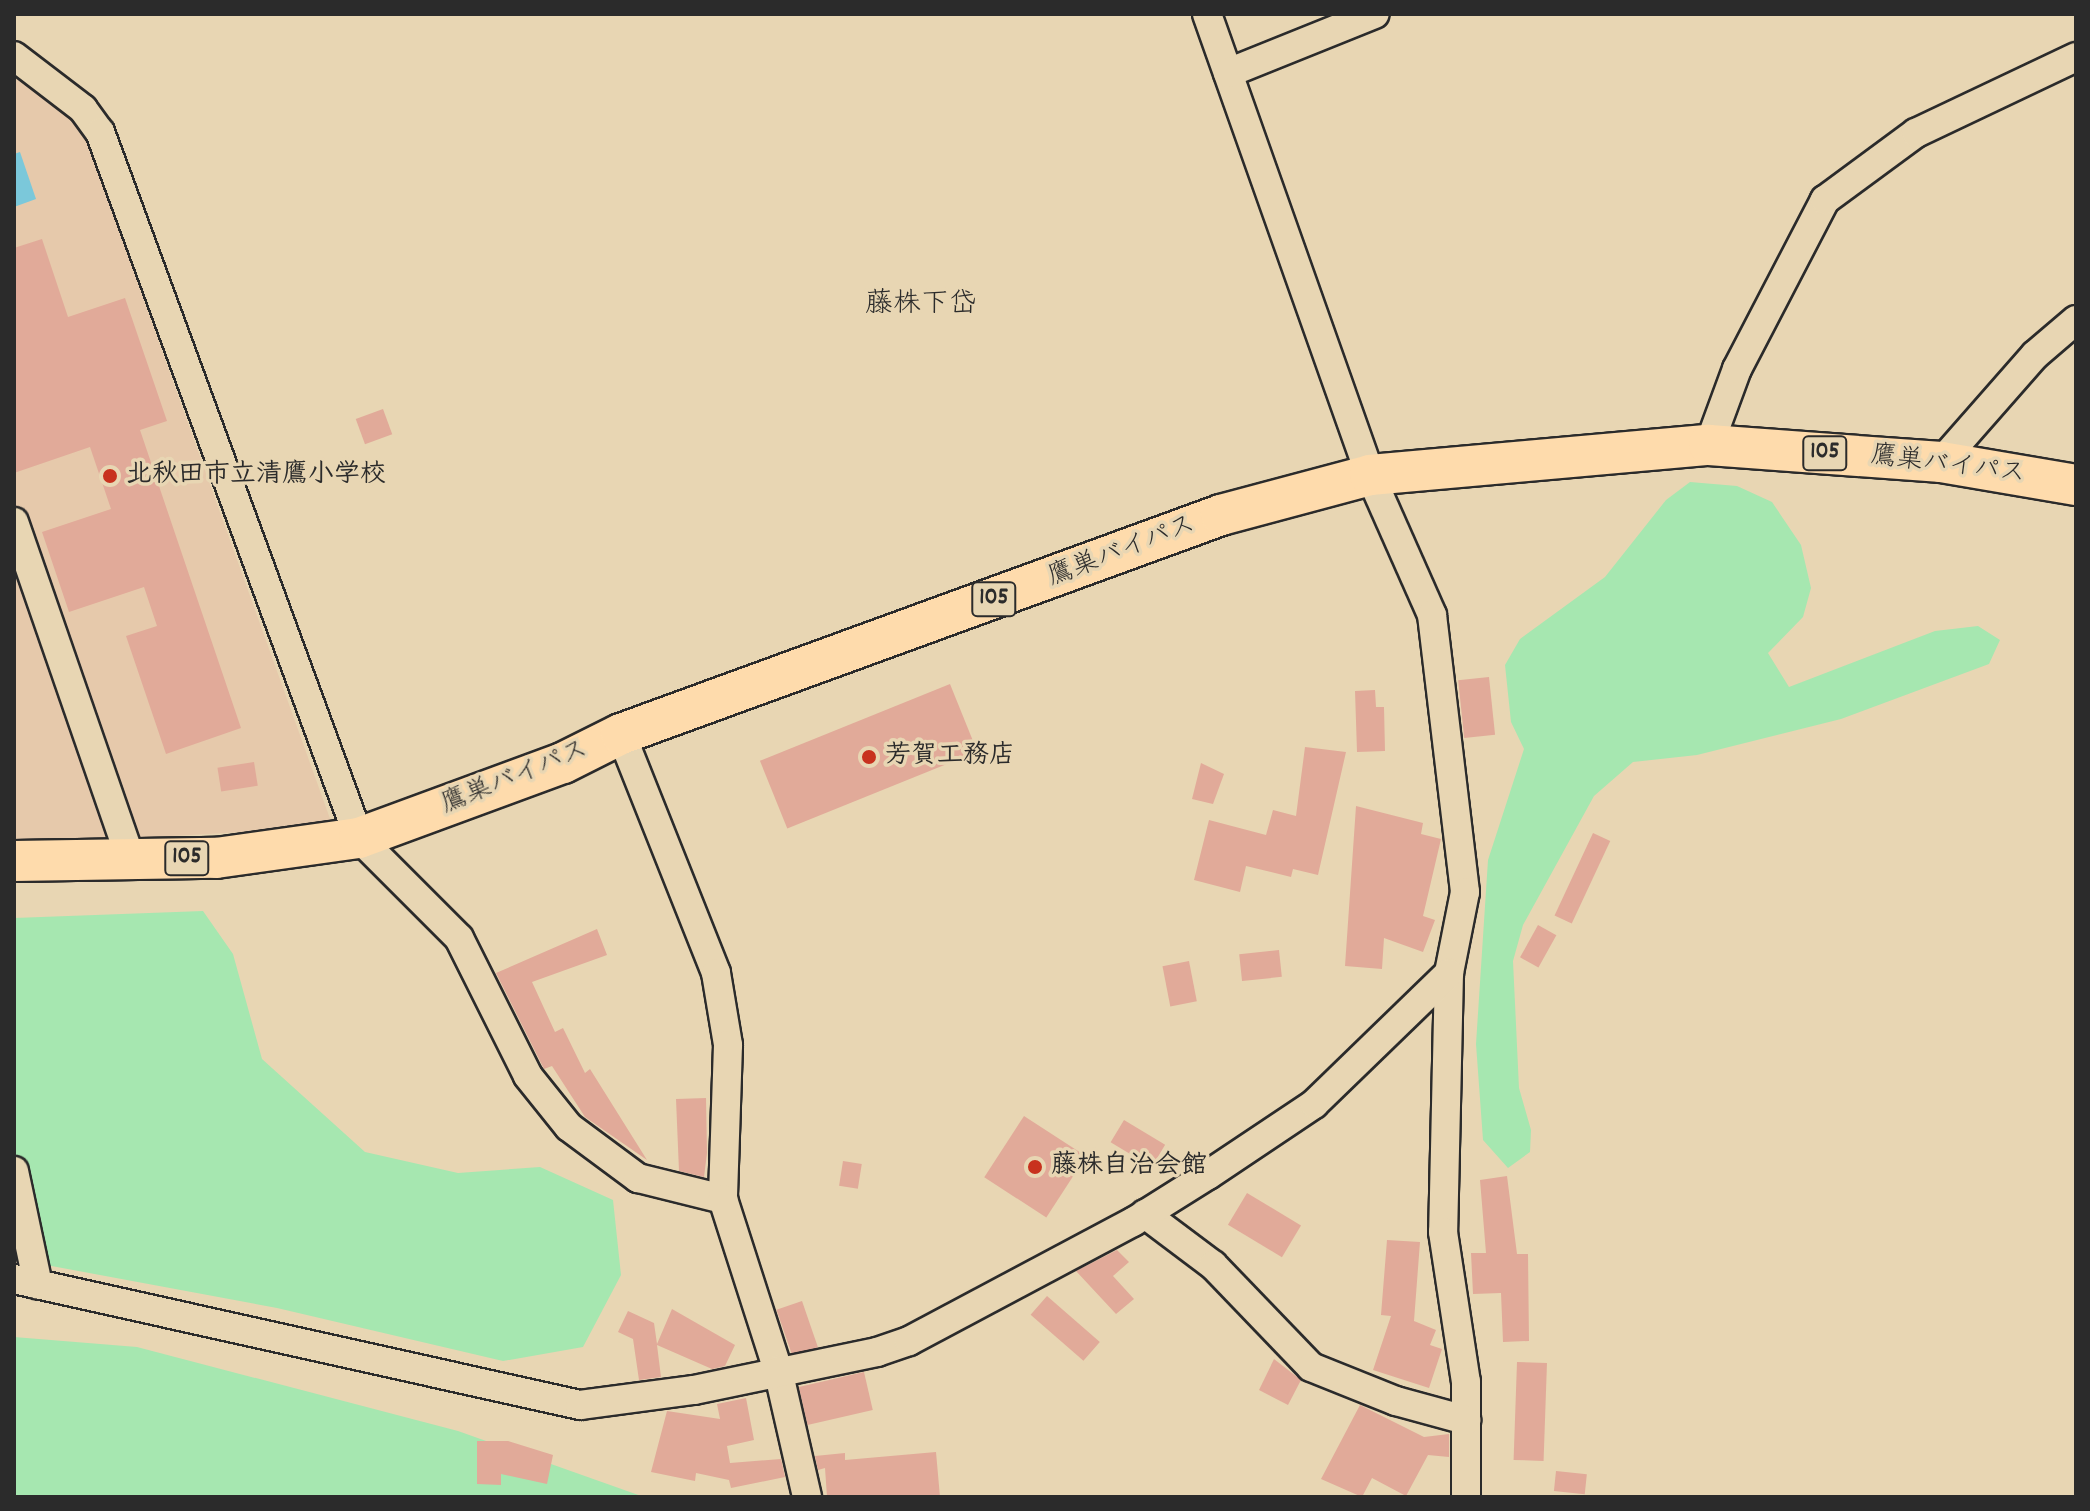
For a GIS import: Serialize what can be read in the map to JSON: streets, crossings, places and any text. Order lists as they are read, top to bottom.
{
  "streets": {
    "highway": ["105", "鷹巣バイパス"]
  },
  "districts": ["藤株下岱"],
  "places": ["北秋田市立清鷹小学校", "芳賀工務店", "藤株自治会館"]
}
